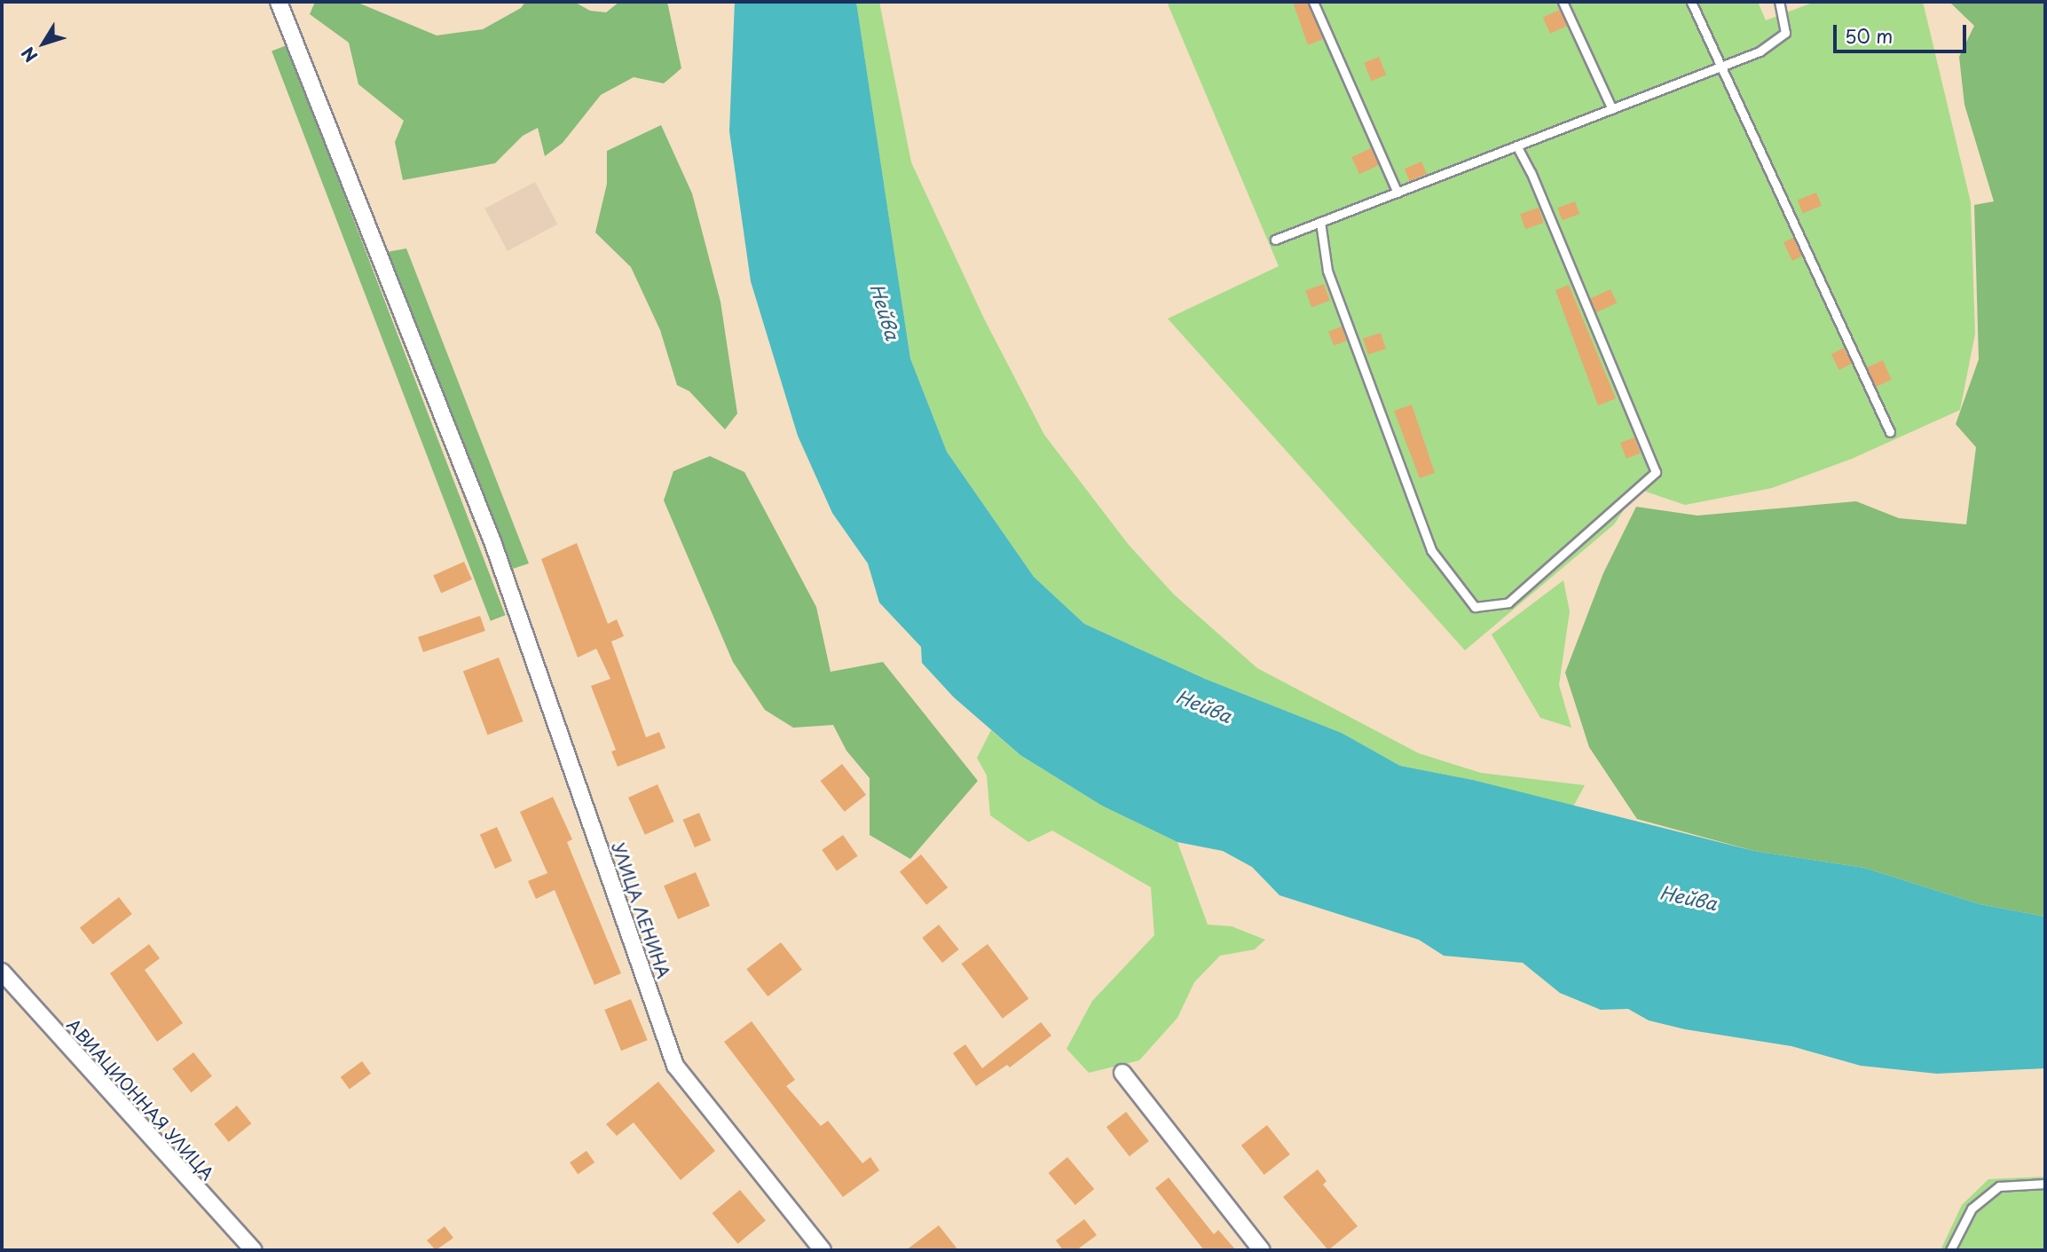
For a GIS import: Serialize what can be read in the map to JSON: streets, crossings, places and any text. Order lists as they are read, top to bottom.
{
  "streets": {
    "street": ["УЛИЦА ЛЕНИНА", "АВИАЦИОННАЯ УЛИЦА"]
  },
  "water": ["Нейва"],
  "scale_bar": "50 m",
  "north": "bottom left"
}
